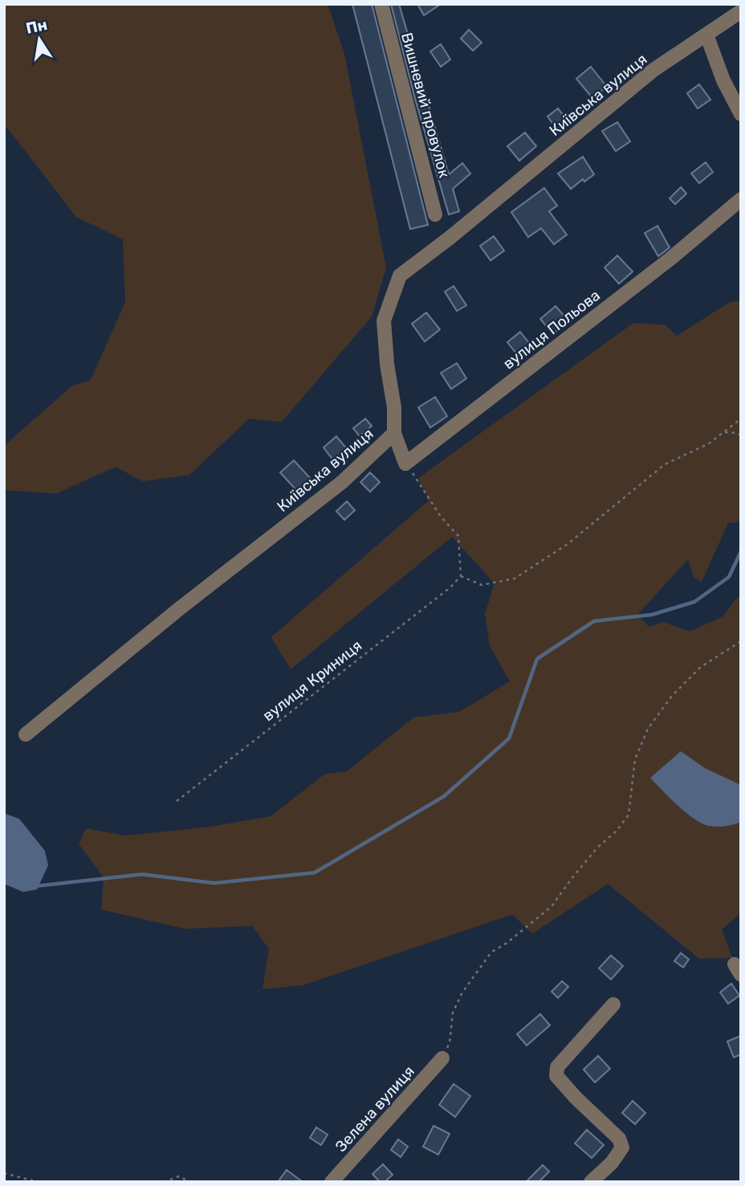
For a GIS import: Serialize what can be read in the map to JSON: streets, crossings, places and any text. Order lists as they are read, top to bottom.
{
  "streets": {
    "street": [
      "Київська вулиця",
      "Вишневий провулок",
      "вулиця Польова",
      "Зелена вулиця"
    ],
    "path": ["вулиця Криниця"]
  },
  "north": "top"
}
